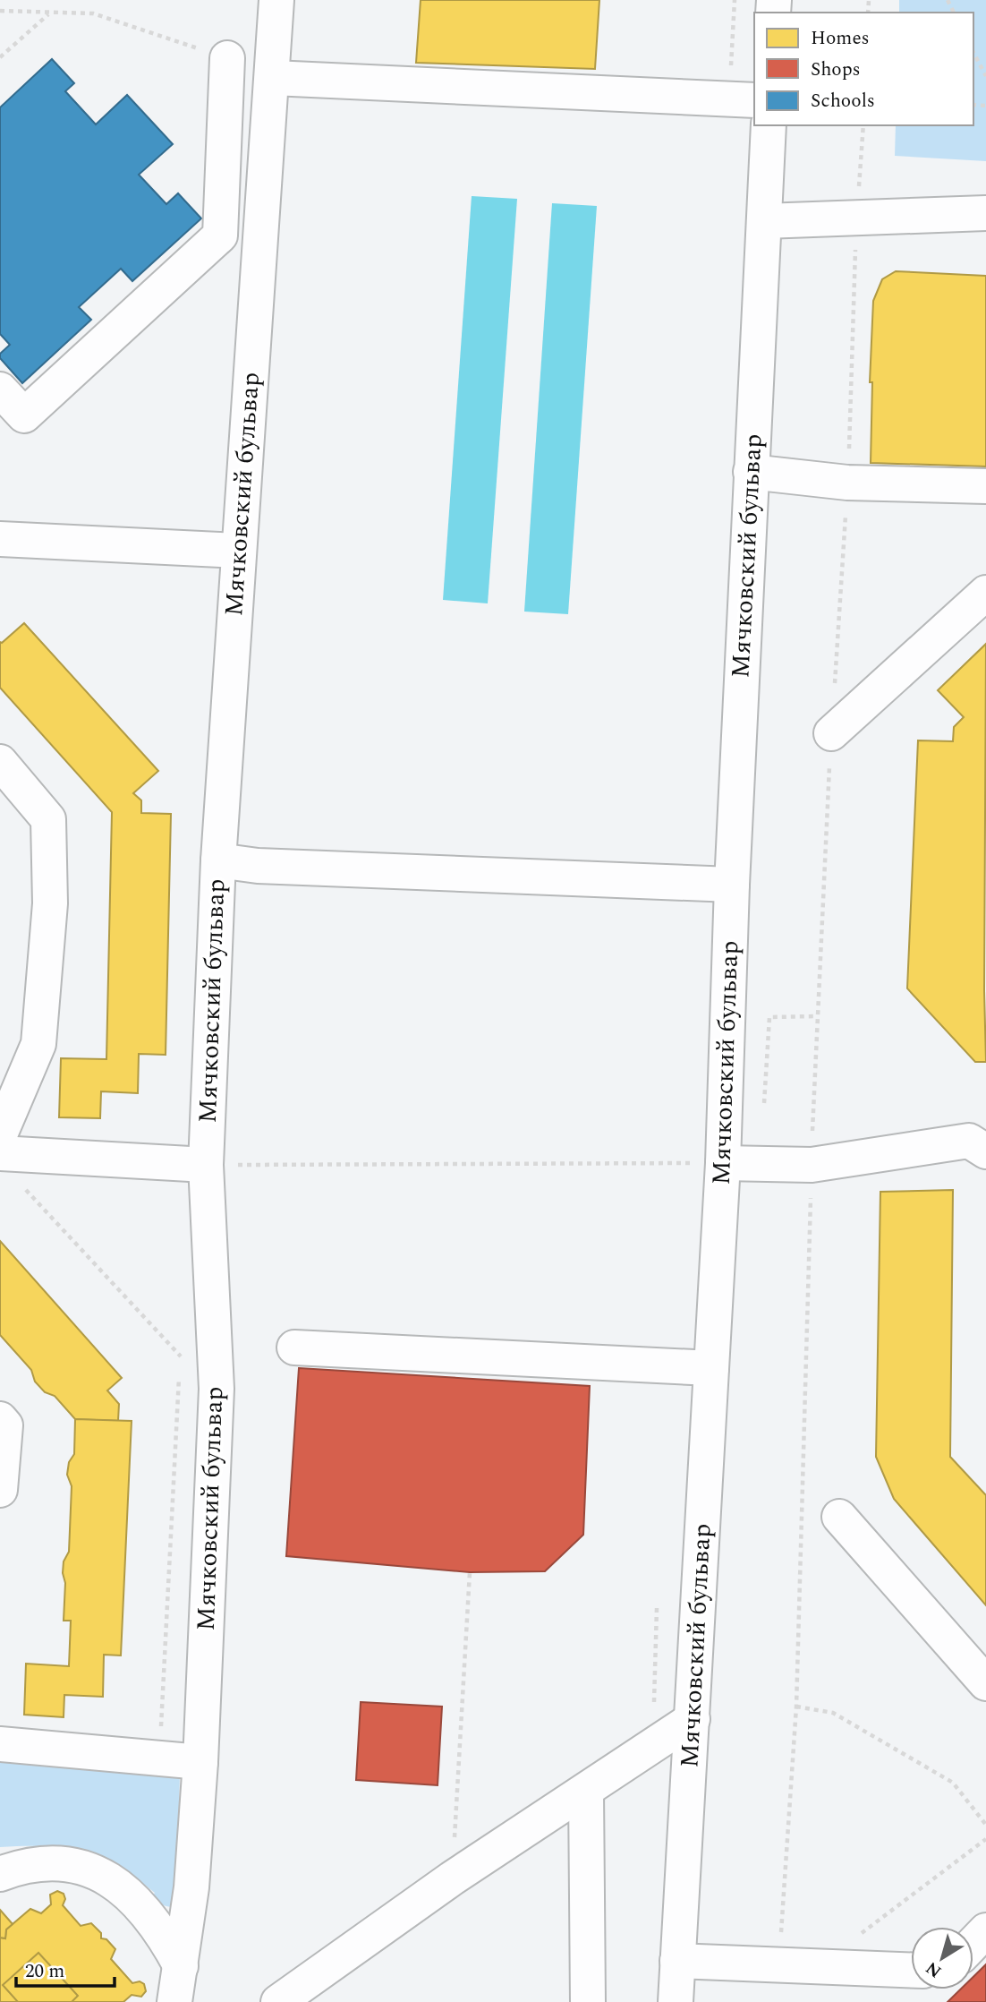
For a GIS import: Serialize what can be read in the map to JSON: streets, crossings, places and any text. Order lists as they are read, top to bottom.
{
  "streets": {
    "street": ["Мячковский бульвар"]
  },
  "legend": ["Homes", "Shops", "Schools"],
  "scale_bar": "20 m",
  "north": "bottom left"
}
